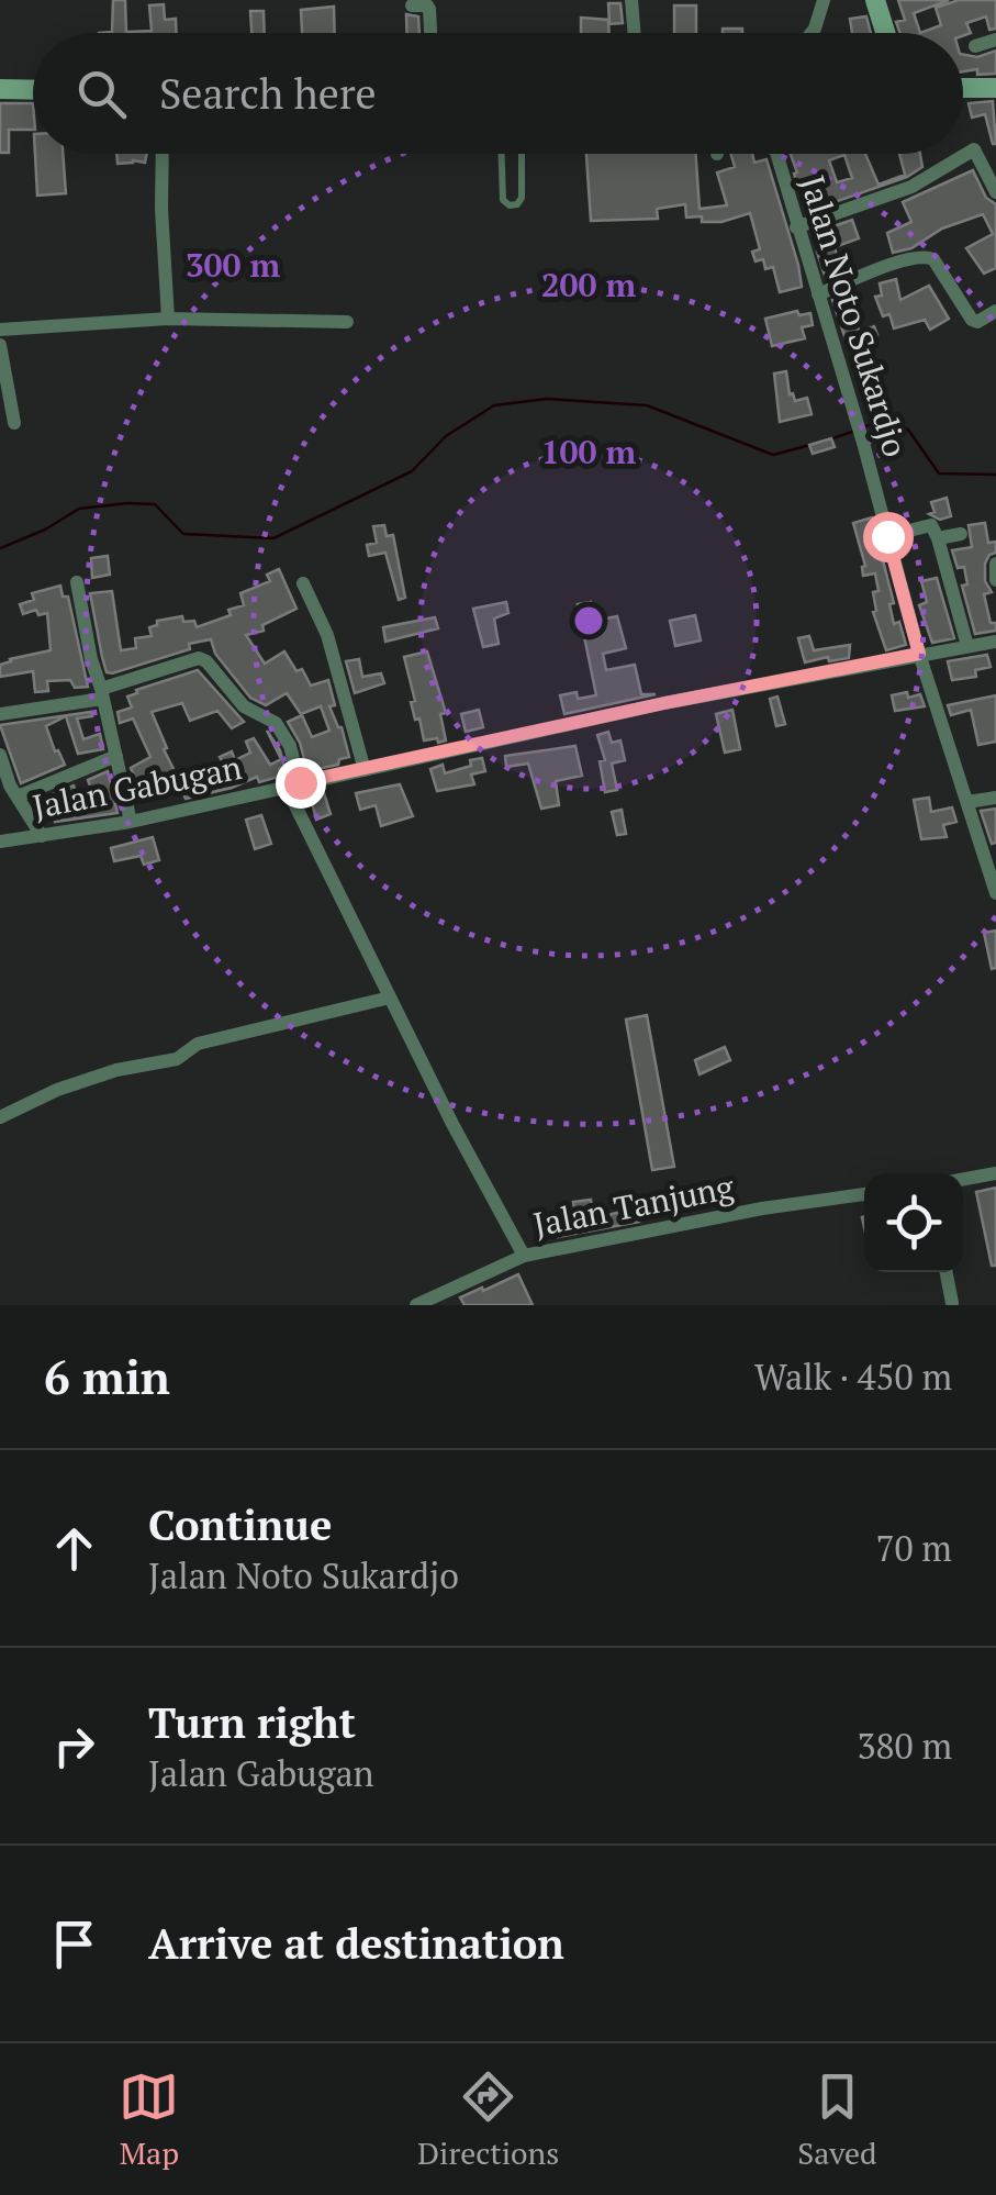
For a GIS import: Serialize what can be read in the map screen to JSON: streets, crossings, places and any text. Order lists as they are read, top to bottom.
{
  "streets": {
    "street": ["Jalan Noto Sukardjo", "Jalan Gabugan", "Jalan Tanjung"]
  },
  "crossings": [
    ["Jalan Noto Sukardjo", "Jalan Gabugan"]
  ],
  "page": {
    "search": "Search here",
    "heading": ["6 min", "Walk · 450 m"],
    "list": [
      ["Continue", "Jalan Noto Sukardjo", "70 m"],
      ["Turn right", "Jalan Gabugan", "380 m"],
      "Arrive at destination"
    ],
    "nav": ["Map", "Directions", "Saved"]
  },
  "rings": ["300 m", "200 m", "100 m"]
}
